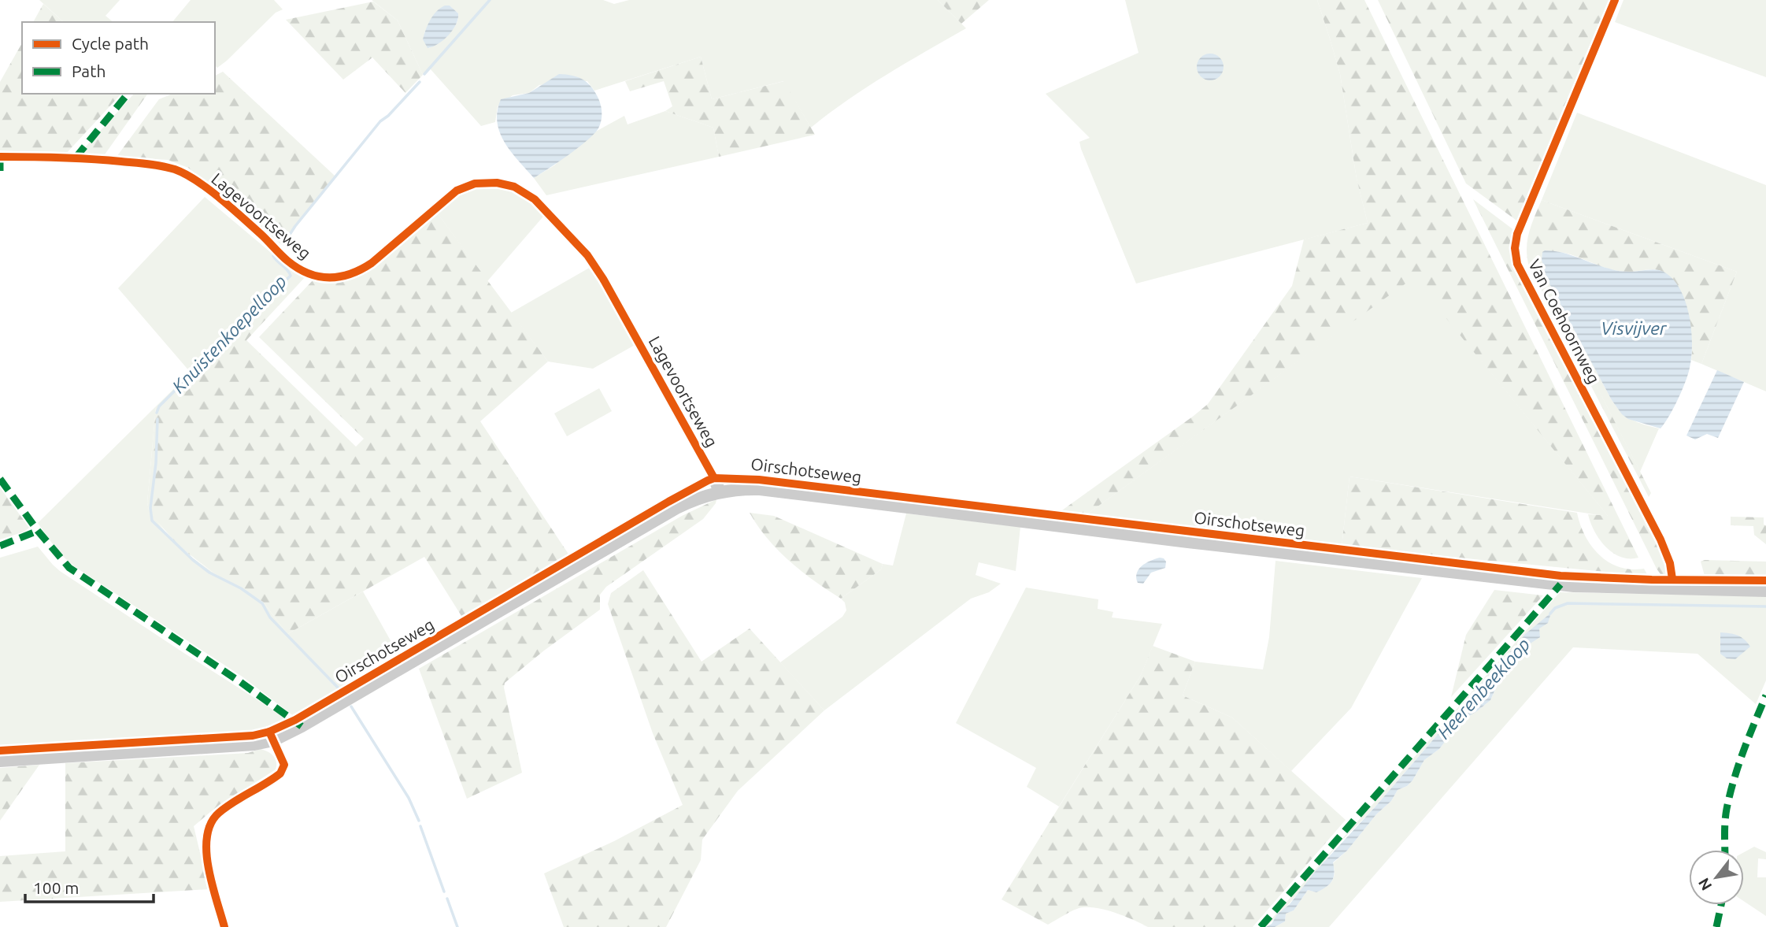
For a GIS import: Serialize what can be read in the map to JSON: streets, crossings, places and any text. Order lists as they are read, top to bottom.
{
  "streets": {
    "street": ["Lagevoortseweg", "Van Coehoornweg", "Oirschotseweg"]
  },
  "crossings": [
    ["Lagevoortseweg", "Oirschotseweg"],
    ["Van Coehoornweg", "Oirschotseweg"]
  ],
  "water": ["Visvijver", "Knuistenkoepelloop", "Heerenbeekloop"],
  "legend": ["Cycle path", "Path"],
  "scale_bar": "100 m",
  "north": "bottom left"
}
